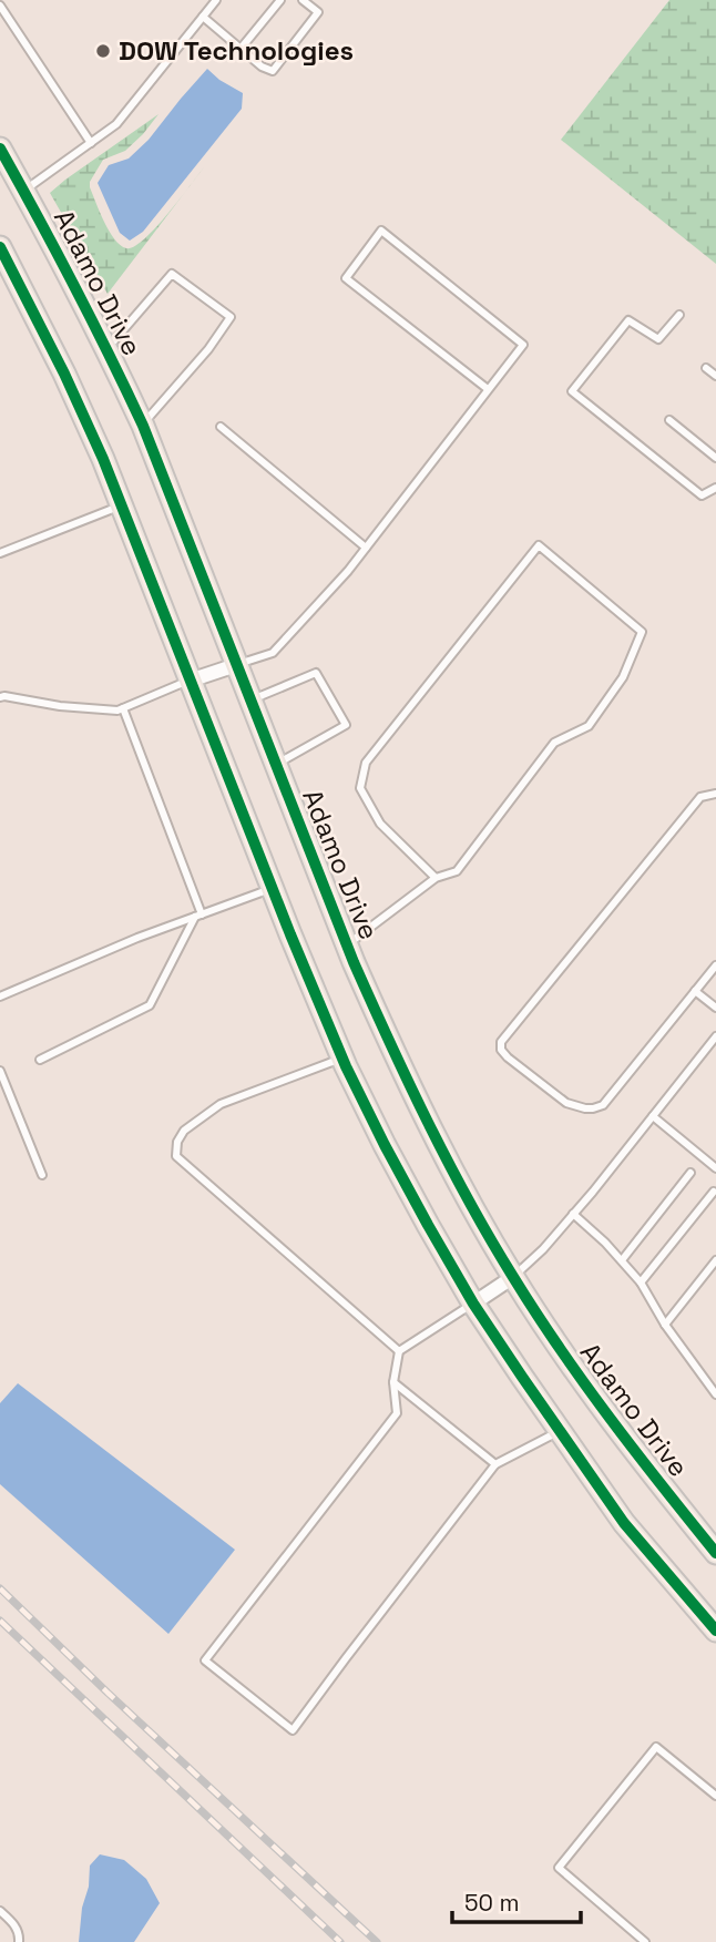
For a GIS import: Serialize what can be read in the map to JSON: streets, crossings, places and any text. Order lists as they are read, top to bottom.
{
  "streets": {
    "main road": ["Adamo Drive"]
  },
  "places": ["DOW Technologies"],
  "scale_bar": "50 m"
}
